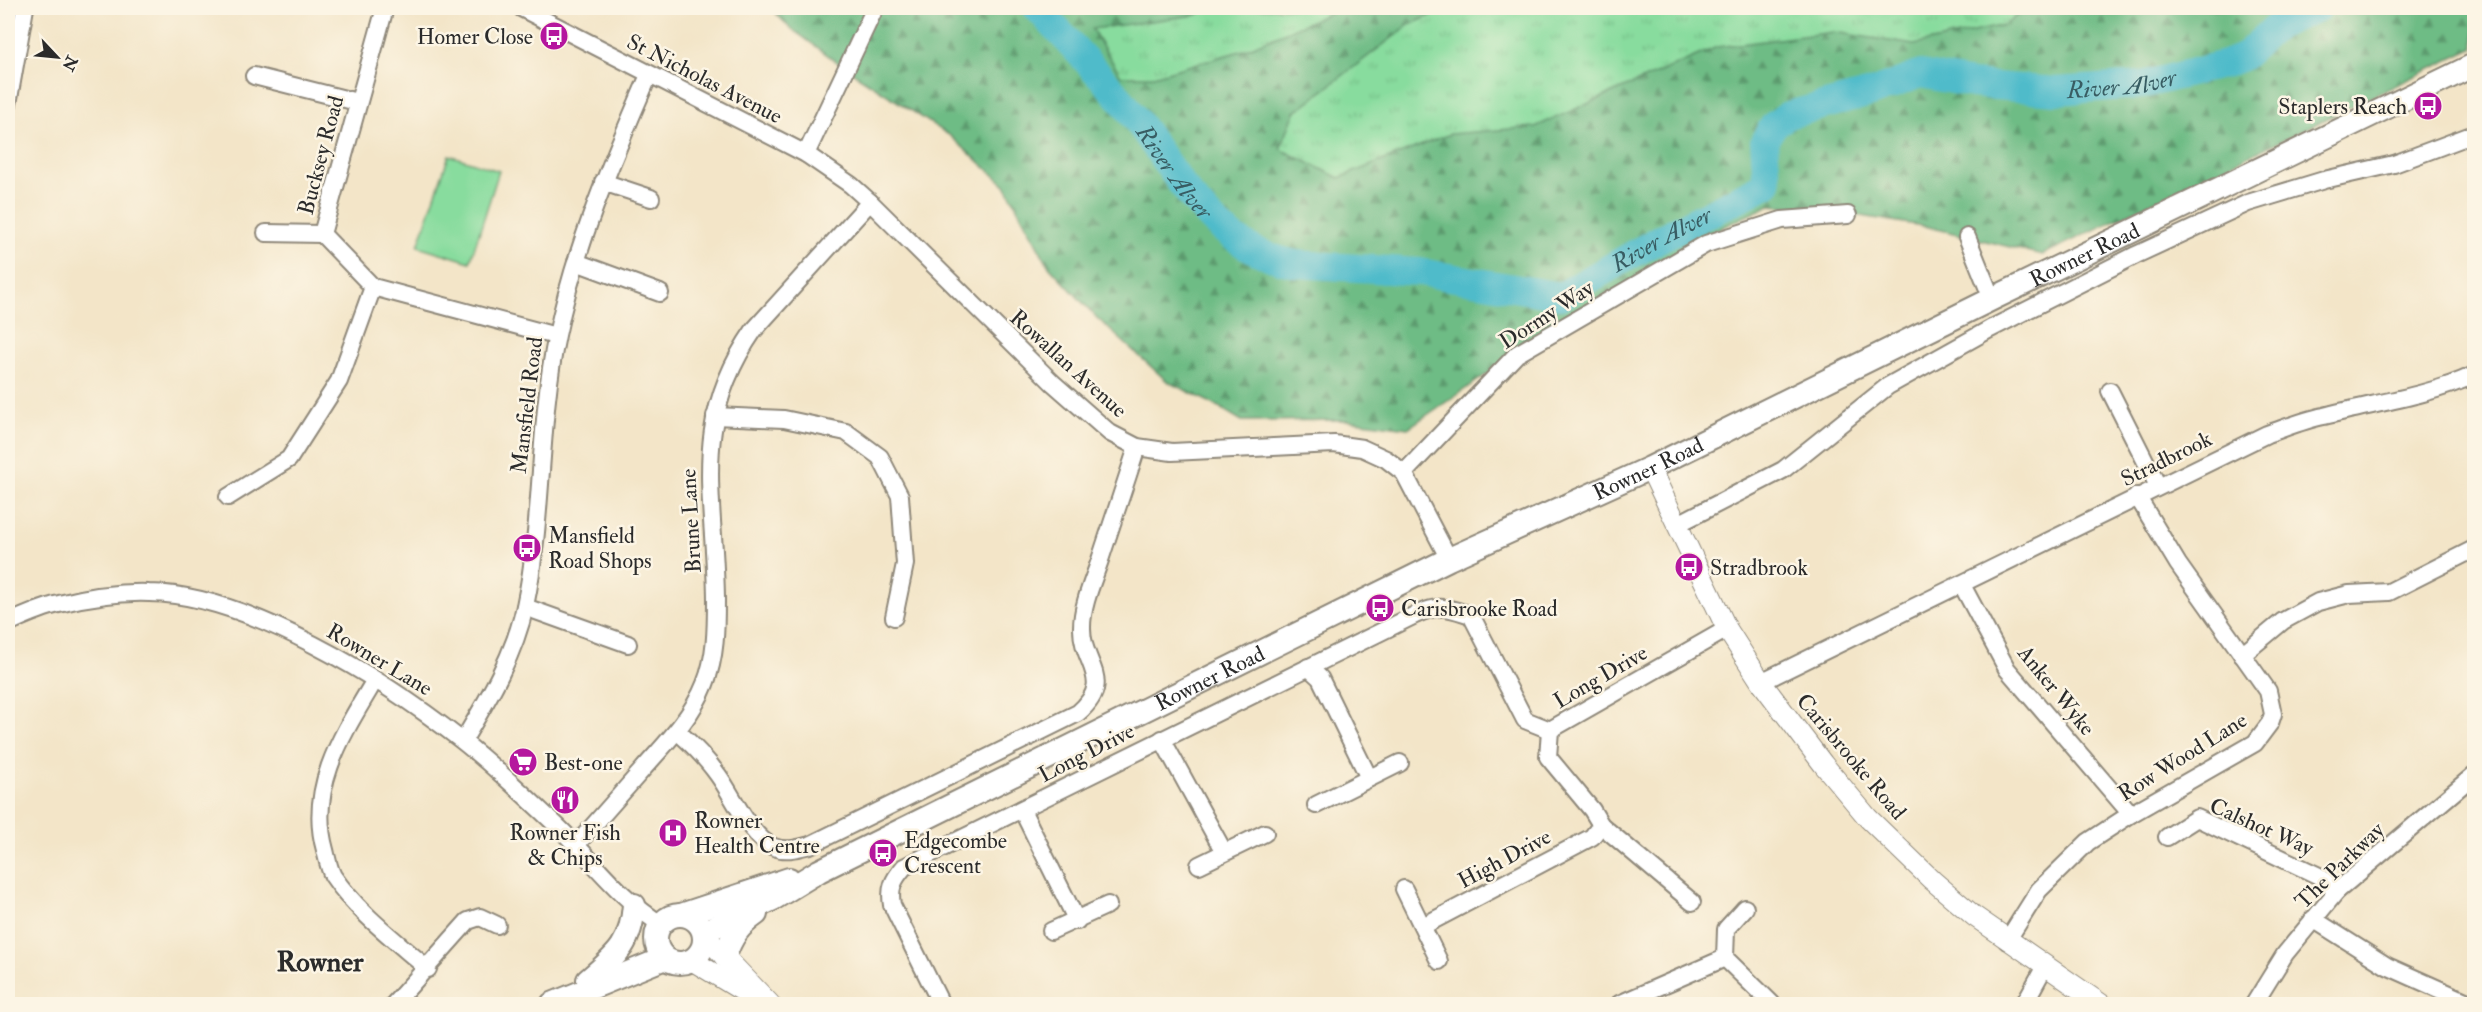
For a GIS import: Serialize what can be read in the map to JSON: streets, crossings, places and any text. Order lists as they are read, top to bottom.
{
  "streets": {
    "main road": ["Rowner Road"],
    "street": [
      "St Nicholas Avenue",
      "Bucksey Road",
      "Dormy Way",
      "Rowallan Avenue",
      "Mansfield Road",
      "Stradbrook",
      "Brune Lane",
      "Rowner Lane",
      "Long Drive",
      "Anker Wyke",
      "Carisbrooke Road",
      "Row Wood Lane",
      "Calshot Way",
      "High Drive",
      "The Parkway"
    ]
  },
  "crossings": [
    ["St Nicholas Avenue", "Rowallan Avenue"],
    ["St Nicholas Avenue", "Mansfield Road"],
    ["Rowner Road", "Rowallan Avenue"],
    ["Rowner Road", "Rowner Lane"],
    ["Rowner Road", "Carisbrooke Road"],
    ["Dormy Way", "Rowallan Avenue"],
    ["Rowallan Avenue", "Brune Lane"],
    ["Mansfield Road", "Rowner Lane"],
    ["Stradbrook", "Anker Wyke"],
    ["Stradbrook", "Carisbrooke Road"],
    ["Stradbrook", "Row Wood Lane"],
    ["Brune Lane", "Rowner Lane"],
    ["Long Drive", "Carisbrooke Road"],
    ["Anker Wyke", "Row Wood Lane"],
    ["Carisbrooke Road", "Row Wood Lane"],
    ["Calshot Way", "The Parkway"]
  ],
  "districts": ["Rowner"],
  "water": ["River Alver"],
  "places": {
    "bus stop": [
      "Homer Close",
      "Staplers Reach",
      "Mansfield Road Shops",
      "Stradbrook",
      "Carisbrooke Road",
      "Edgecombe Crescent"
    ],
    "supermarket": ["Best-one"],
    "restaurant": ["Rowner Fish & Chips"],
    "hospital": ["Rowner Health Centre"]
  },
  "north": "bottom right"
}
